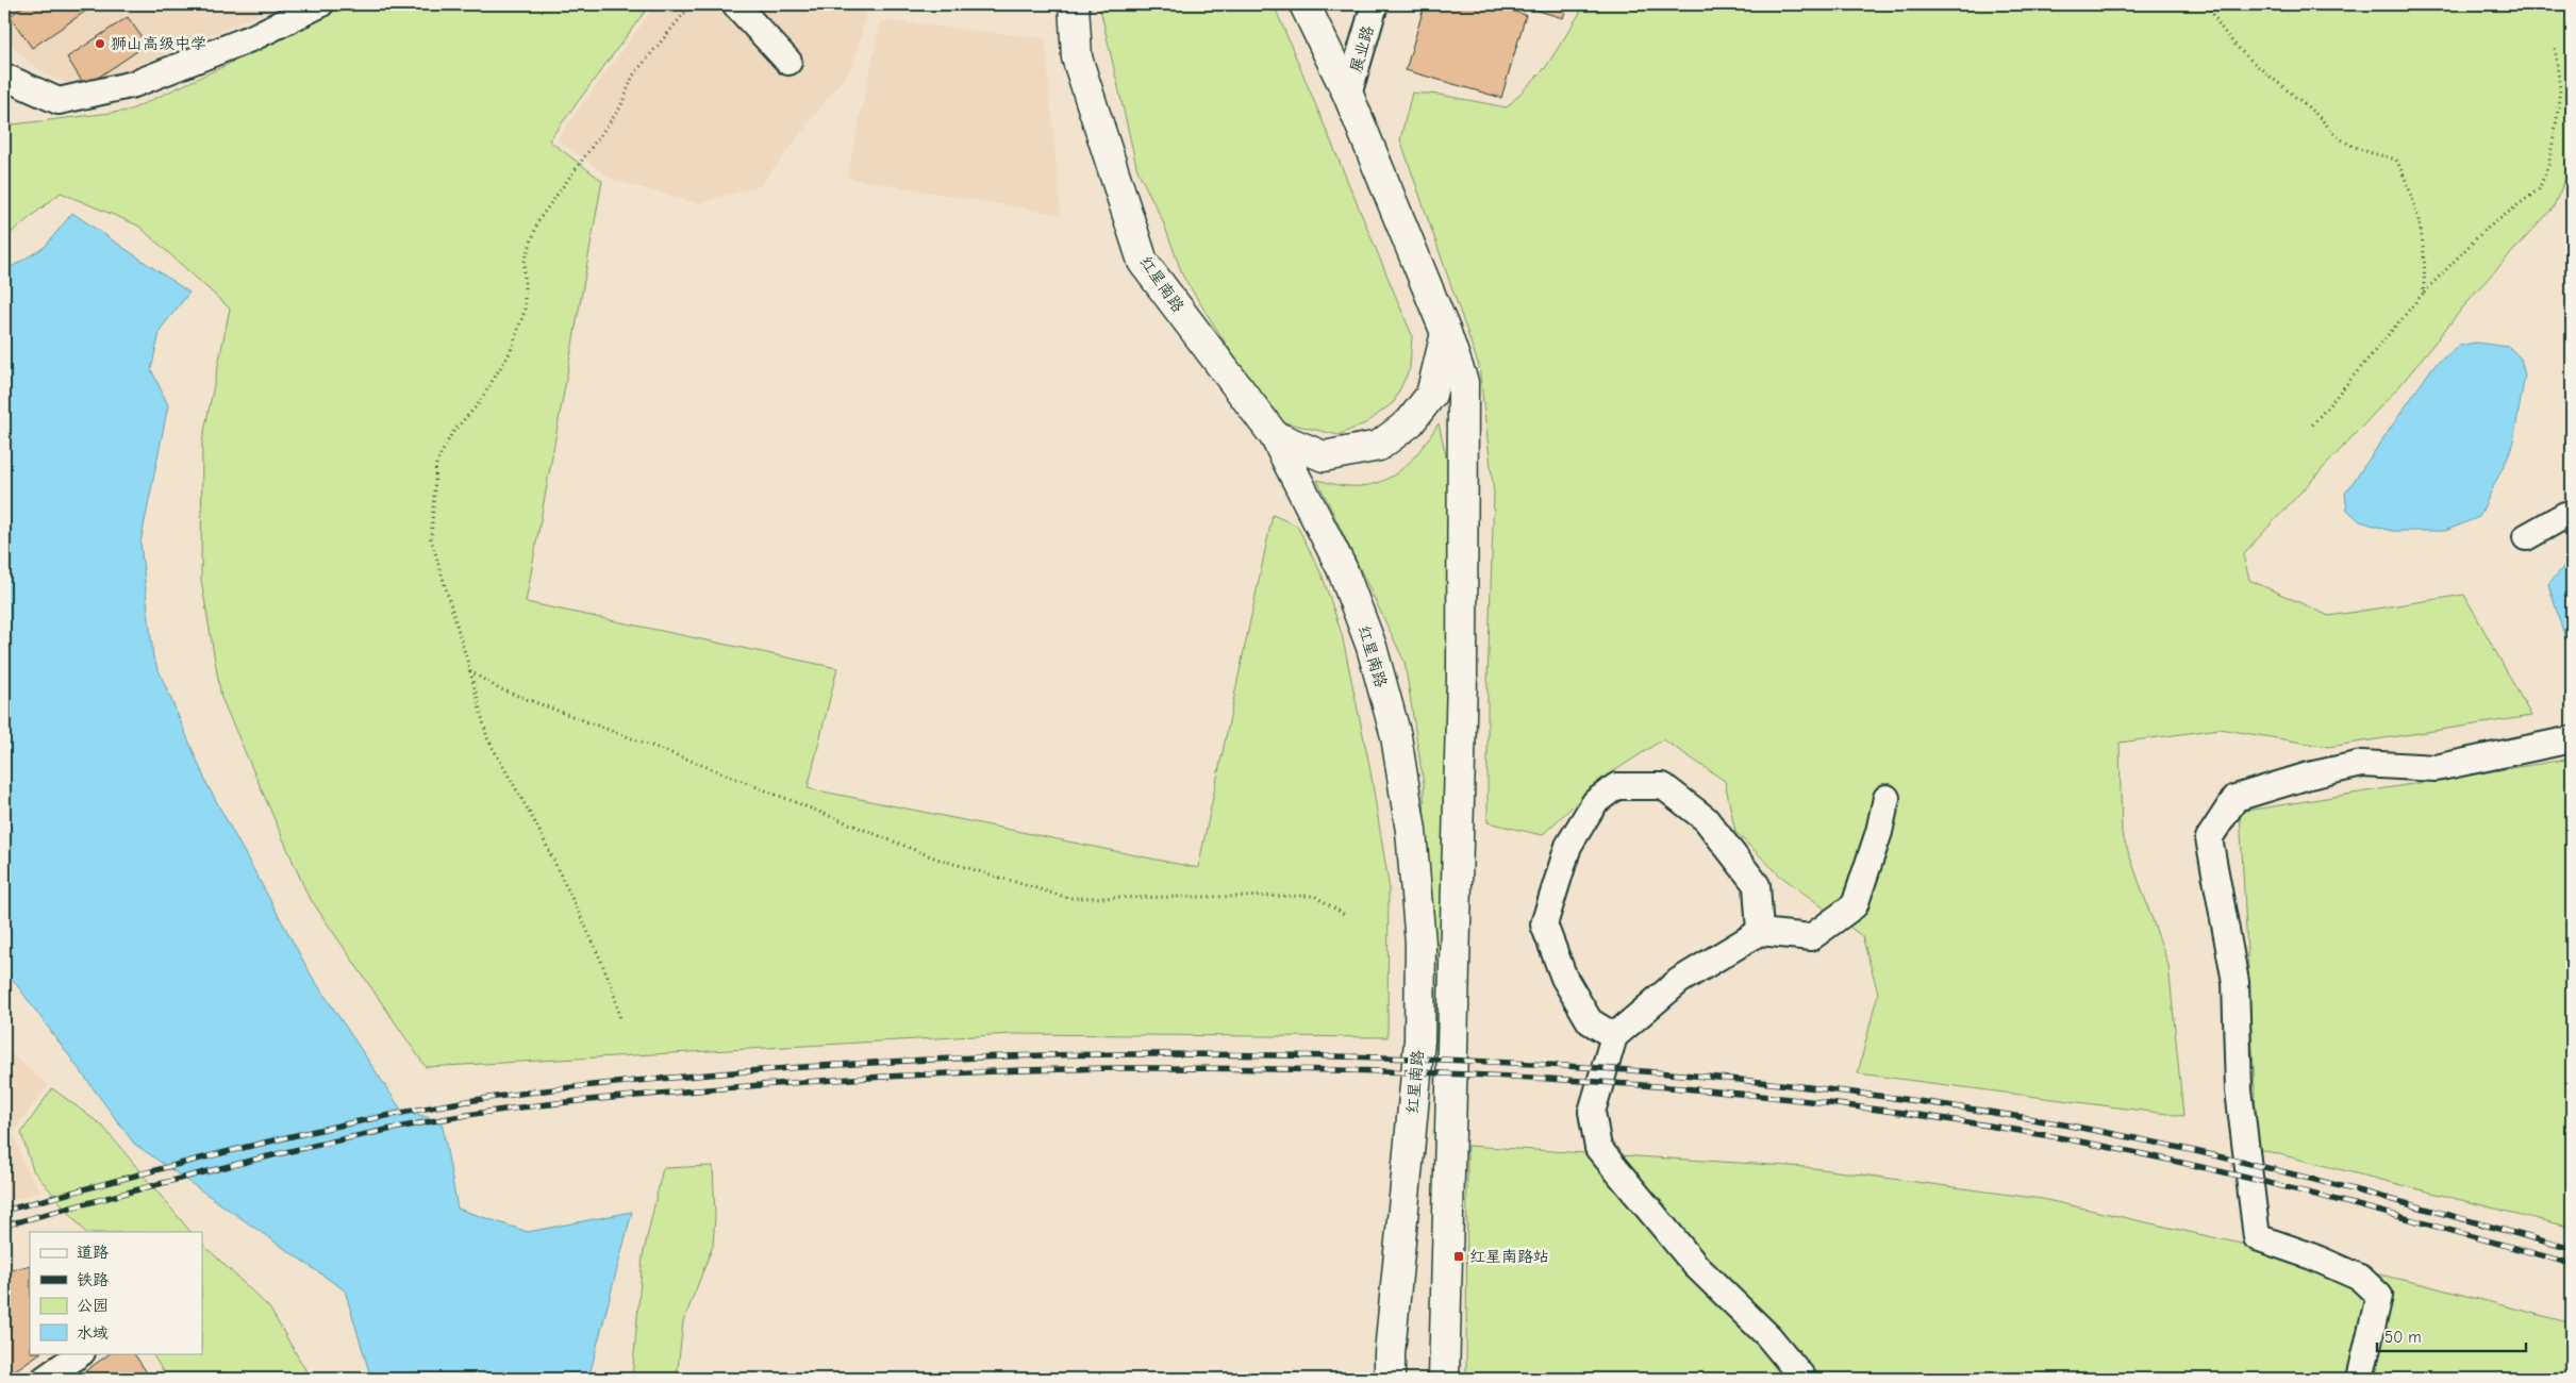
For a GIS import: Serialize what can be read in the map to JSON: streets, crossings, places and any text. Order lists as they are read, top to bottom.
{
  "streets": {
    "main road": ["红星南路"],
    "street": ["展业路"]
  },
  "places": {
    "other": ["狮山高级中学"],
    "transit": ["红星南路站"]
  },
  "legend": [
    "道路",
    "铁路",
    "公园",
    "水域"
  ],
  "scale_bar": "50 m"
}
